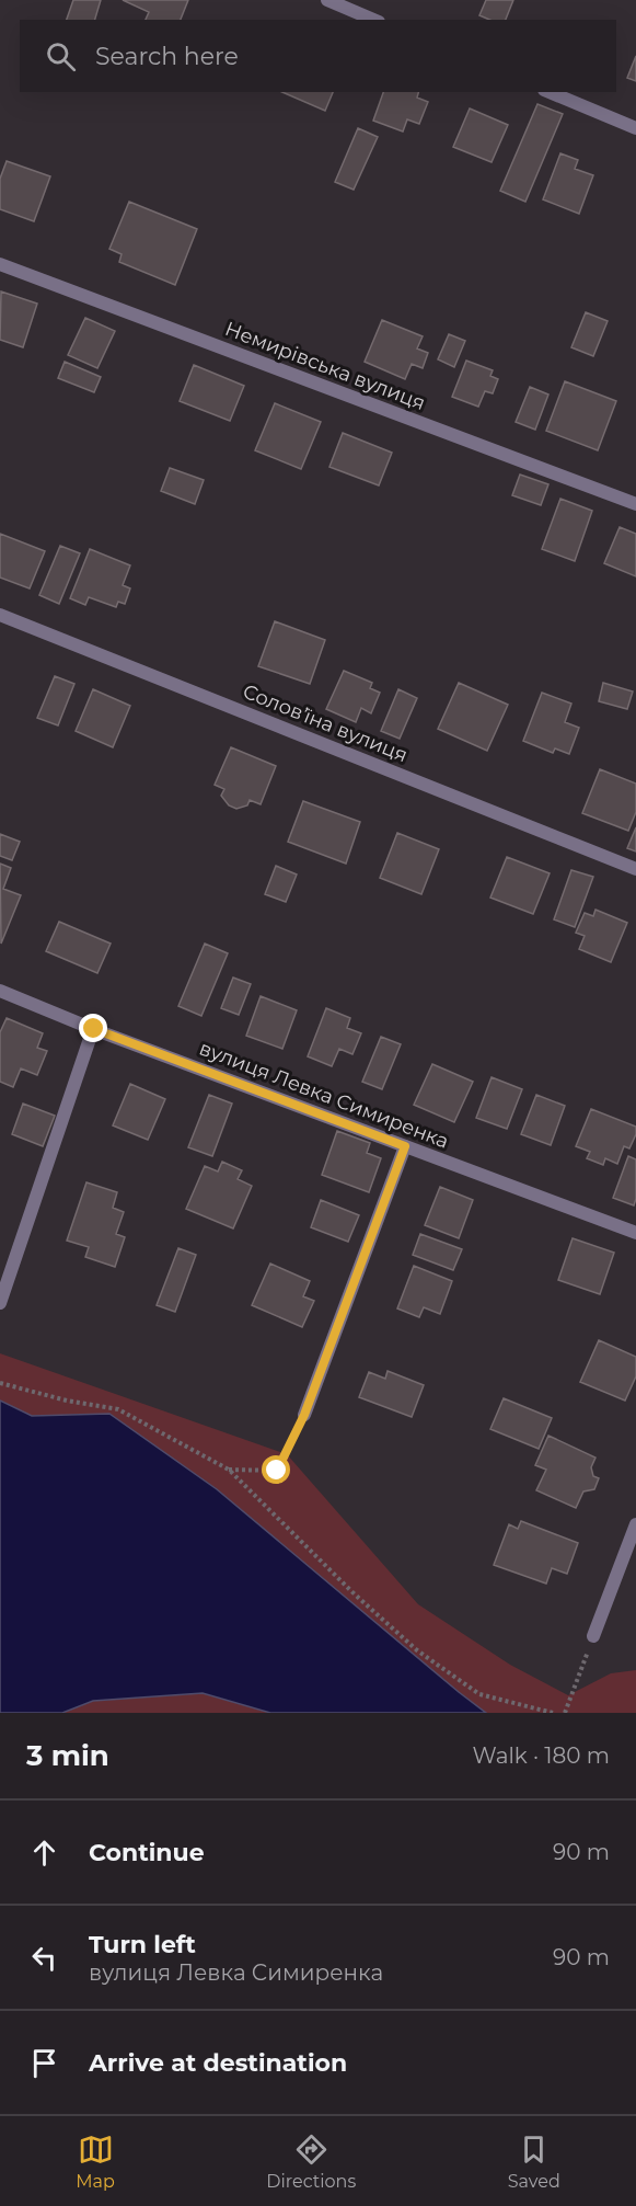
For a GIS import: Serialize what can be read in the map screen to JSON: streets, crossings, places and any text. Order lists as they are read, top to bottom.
{
  "streets": {
    "street": ["Немирівська вулиця", "Соловʼїна вулиця", "вулиця Левка Симиренка"]
  },
  "page": {
    "search": "Search here",
    "heading": ["3 min", "Walk · 180 m"],
    "list": [
      ["Continue", "90 m"],
      ["Turn left", "вулиця Левка Симиренка", "90 m"],
      "Arrive at destination"
    ],
    "nav": ["Map", "Directions", "Saved"]
  }
}
